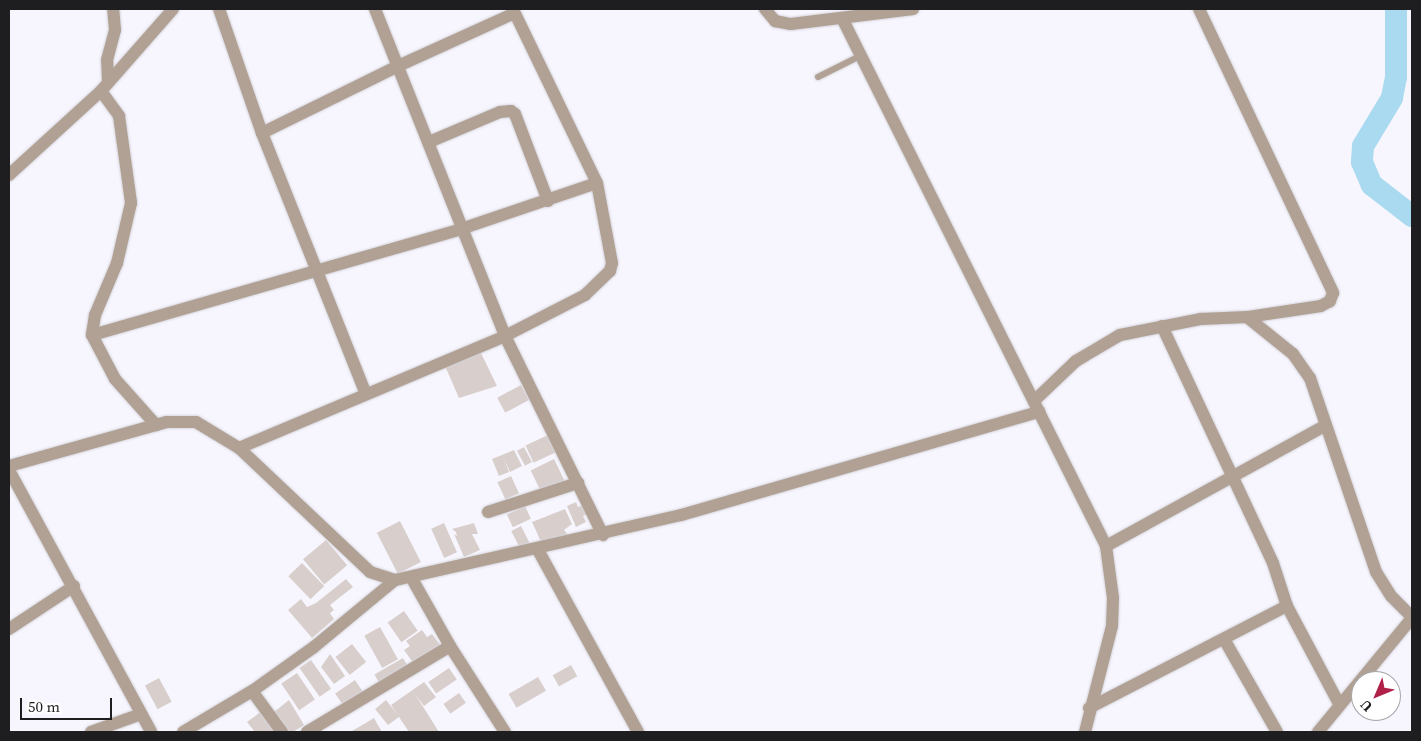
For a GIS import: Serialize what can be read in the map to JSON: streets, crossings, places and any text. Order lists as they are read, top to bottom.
{
  "scale_bar": "50 m",
  "north": "bottom left"
}
